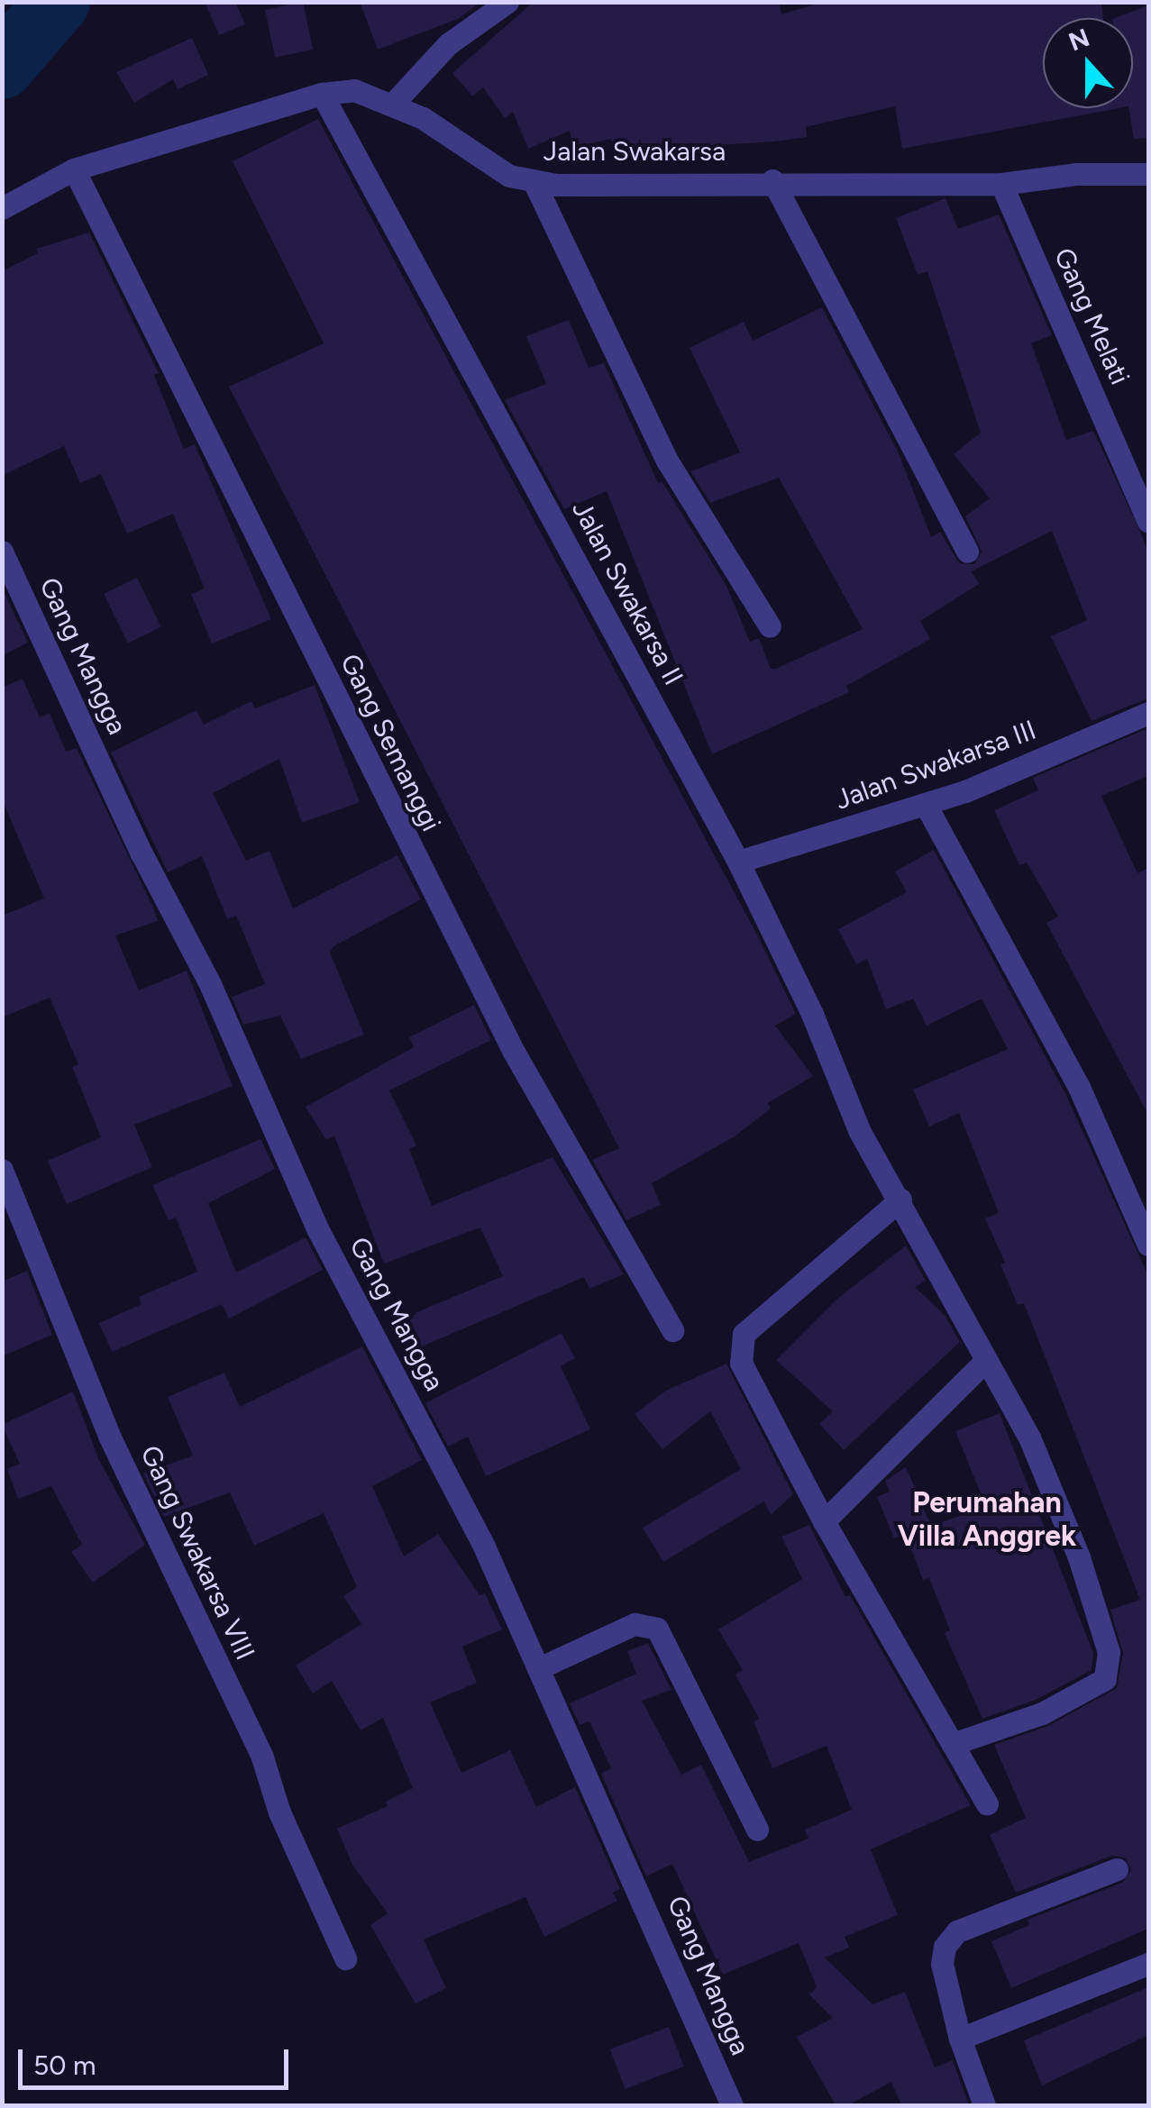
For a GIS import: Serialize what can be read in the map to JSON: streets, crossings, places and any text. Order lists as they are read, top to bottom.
{
  "streets": {
    "street": [
      "Jalan Swakarsa",
      "Gang Melati",
      "Jalan Swakarsa II",
      "Gang Mangga",
      "Gang Semanggi",
      "Jalan Swakarsa III",
      "Gang Swakarsa VIII"
    ]
  },
  "crossings": [
    ["Jalan Swakarsa", "Gang Melati"],
    ["Jalan Swakarsa", "Jalan Swakarsa II"],
    ["Jalan Swakarsa", "Gang Semanggi"],
    ["Jalan Swakarsa II", "Jalan Swakarsa III"]
  ],
  "districts": ["Perumahan Villa Anggrek"],
  "scale_bar": "50 m",
  "north": "top"
}
